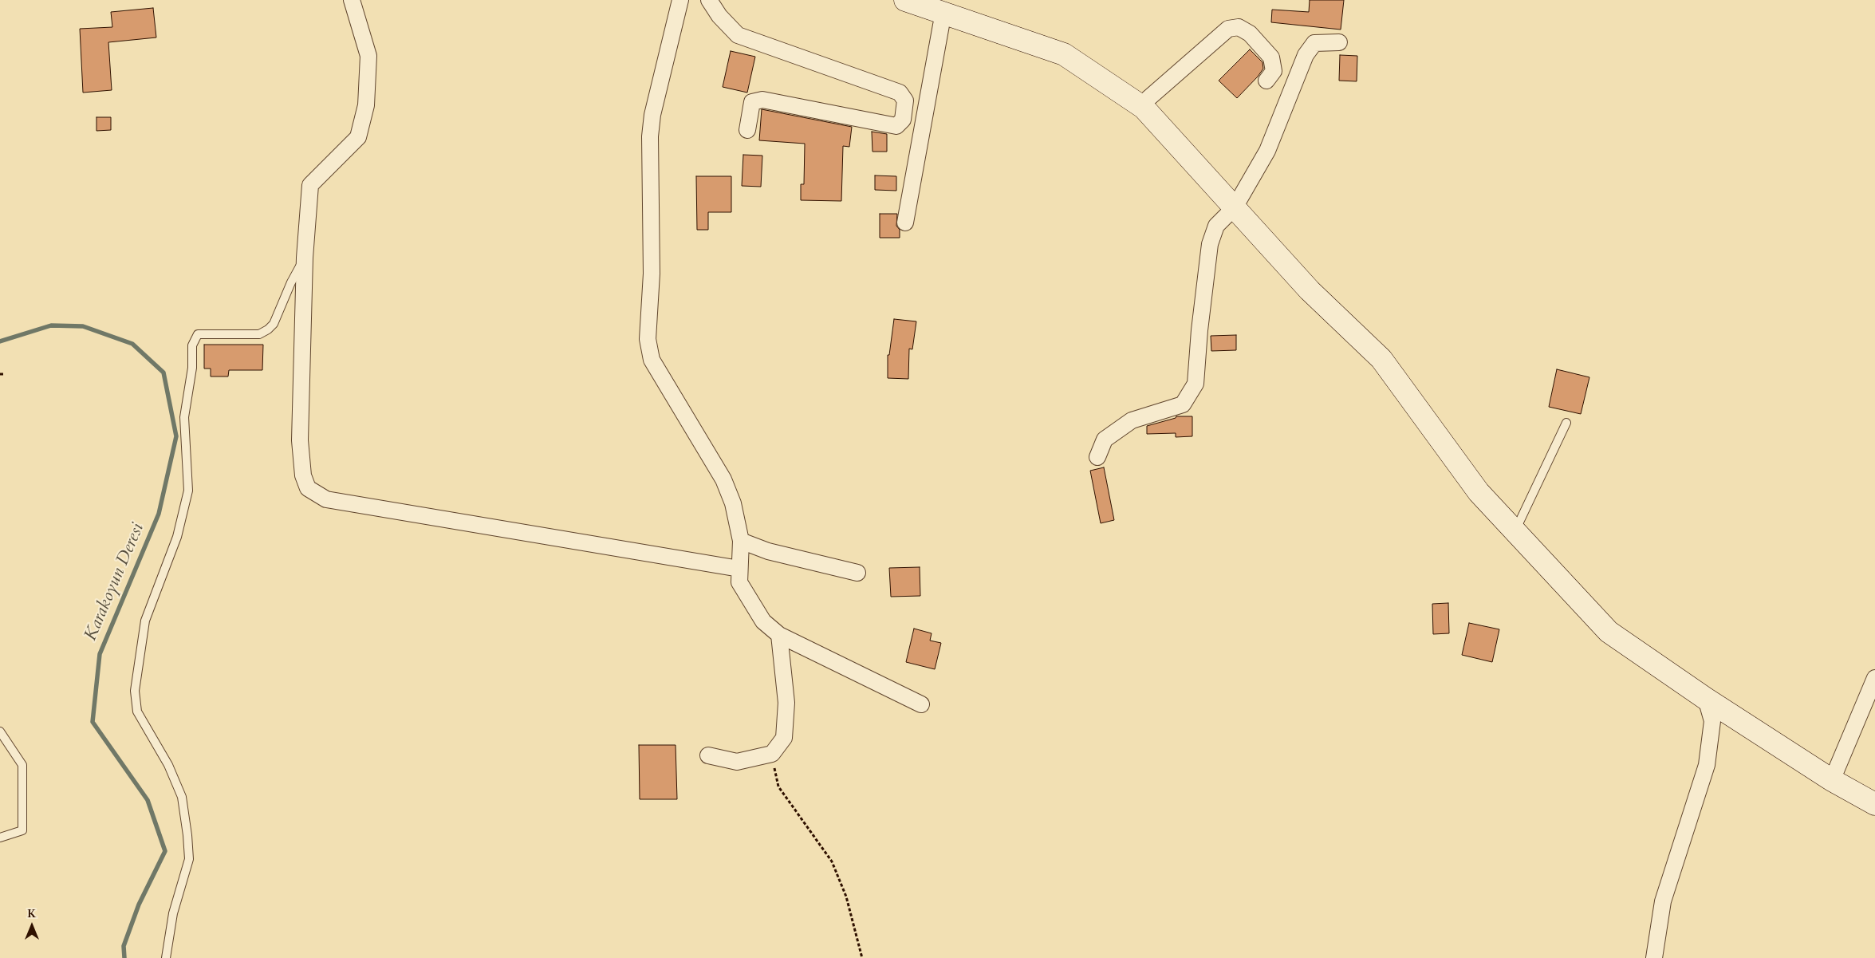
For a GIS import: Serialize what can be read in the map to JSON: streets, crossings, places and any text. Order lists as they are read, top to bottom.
{
  "water": ["Karakoyun Deresi"],
  "north": "top"
}
